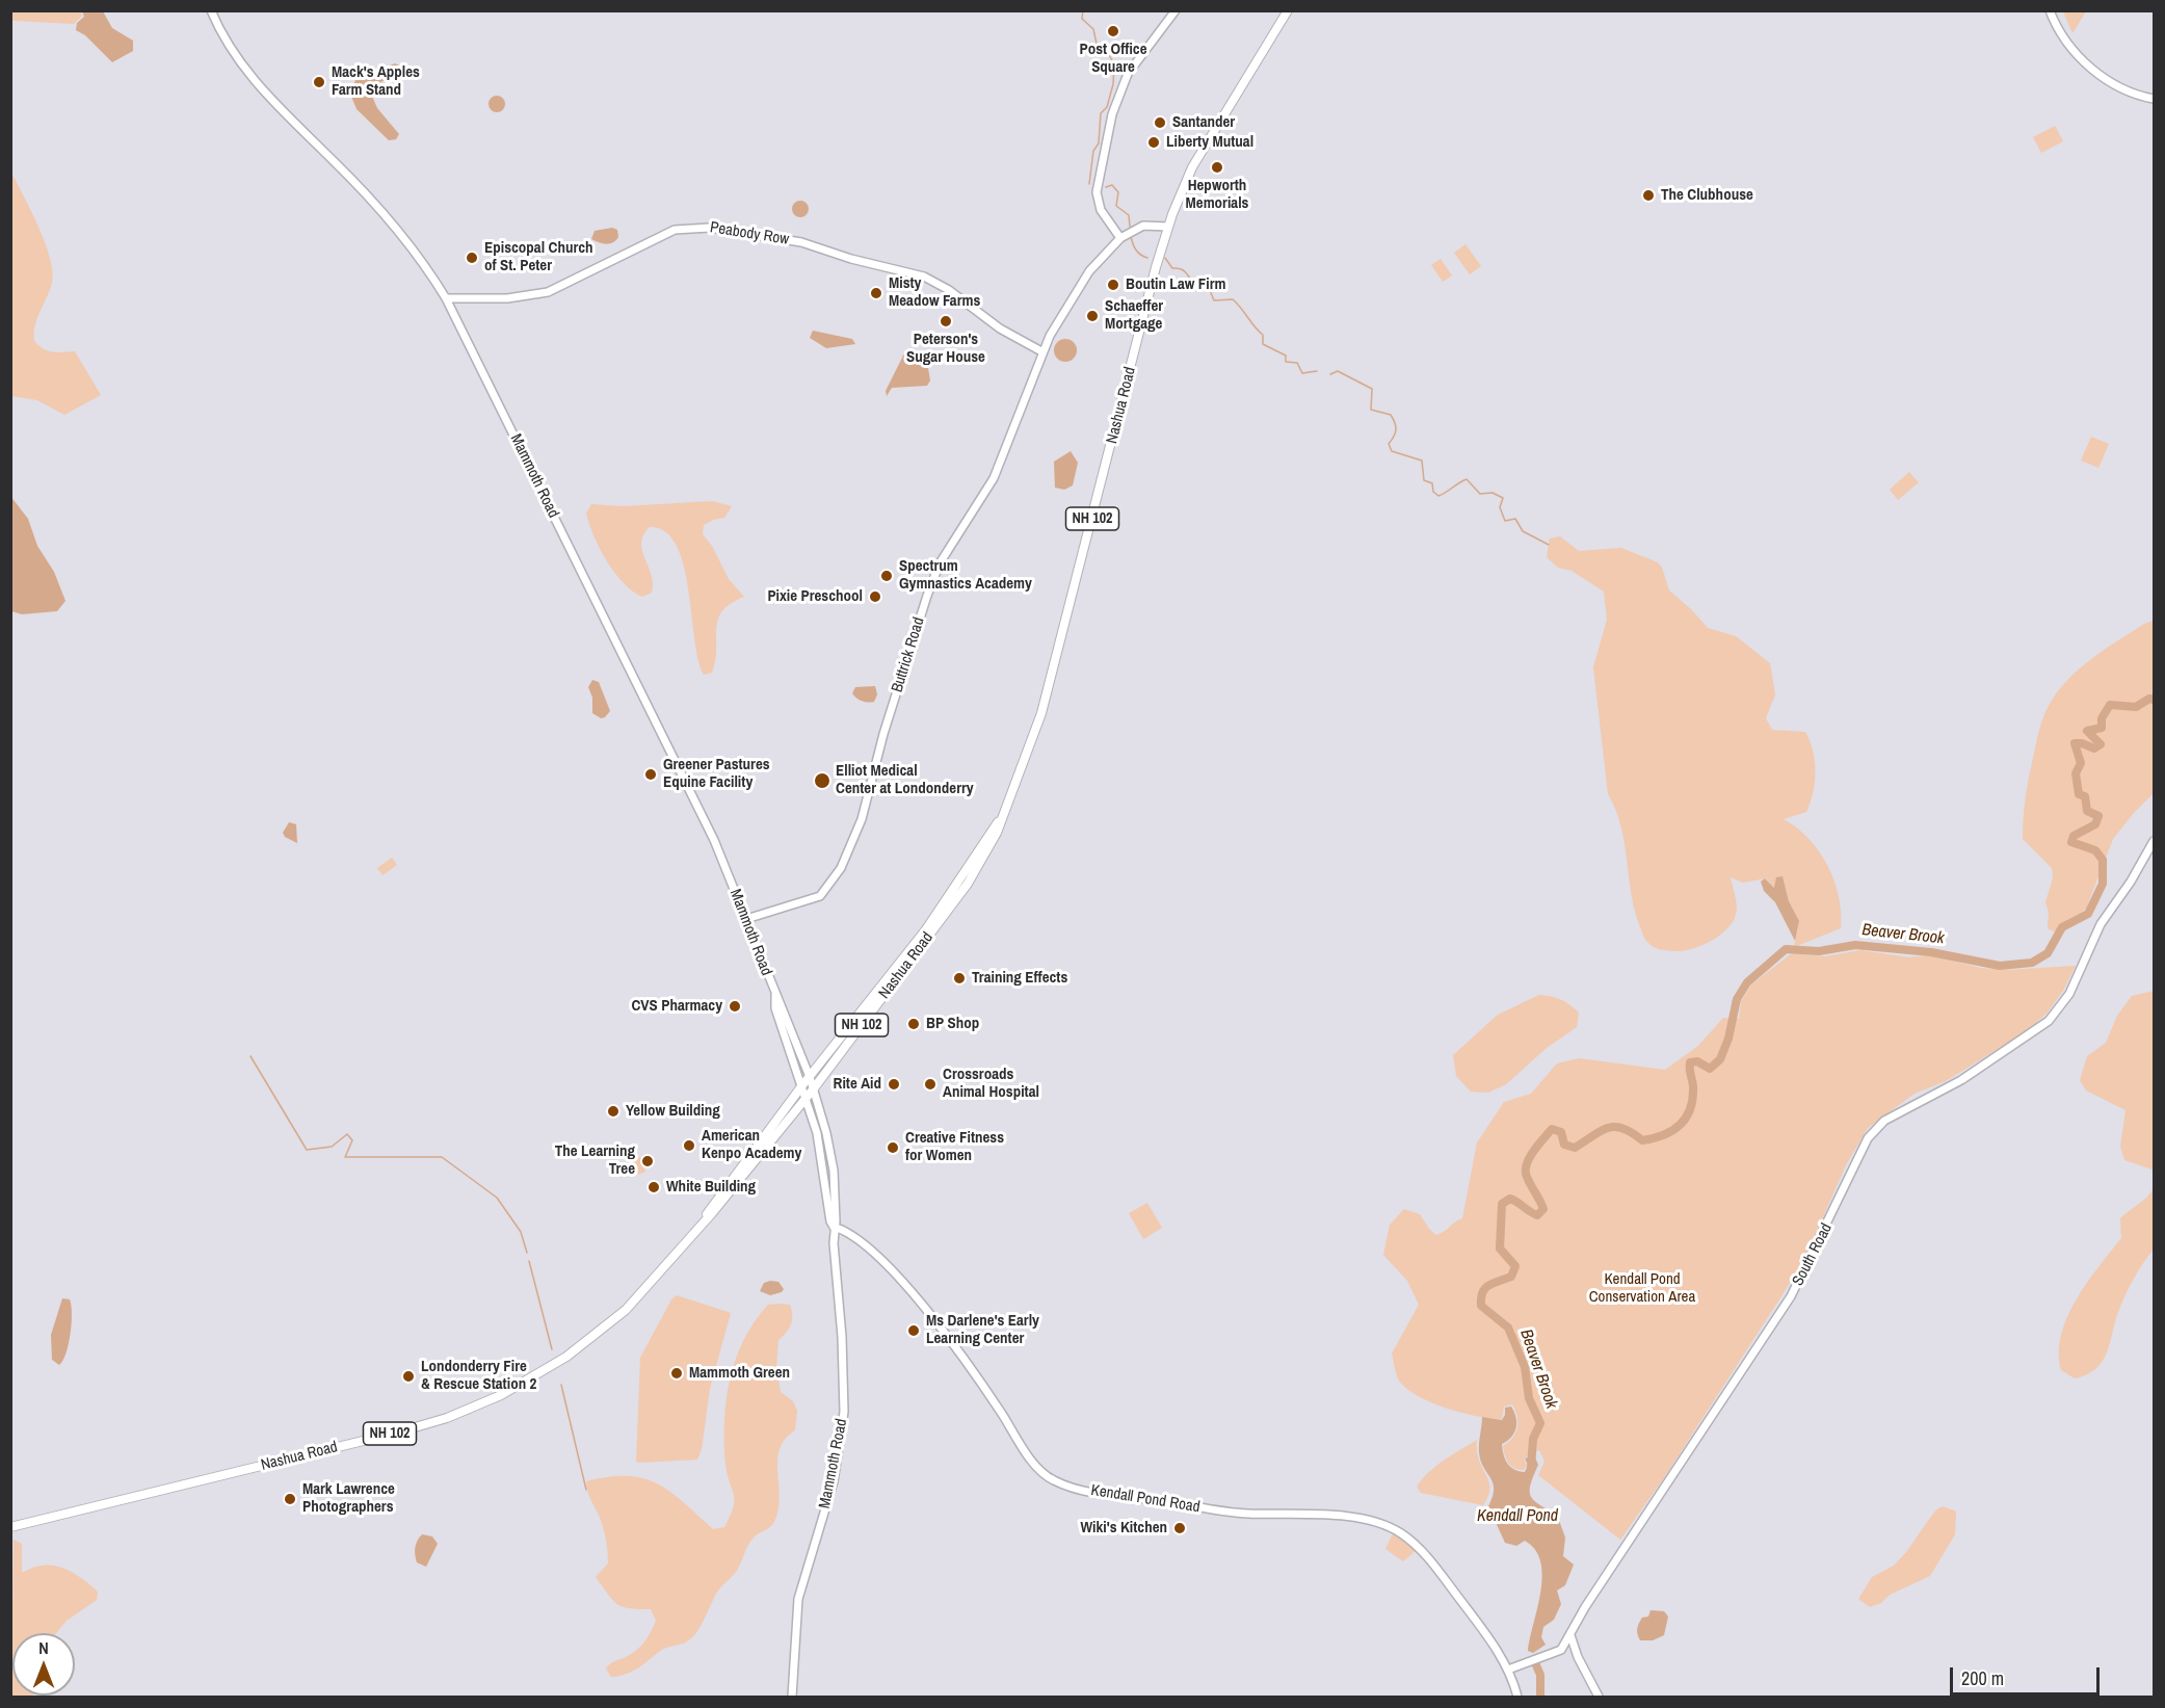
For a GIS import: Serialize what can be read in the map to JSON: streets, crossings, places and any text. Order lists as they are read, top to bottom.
{
  "streets": {
    "main road": ["Nashua Road", "NH 102"],
    "street": [
      "Peabody Row",
      "Mammoth Road",
      "Buttrick Road",
      "South Road",
      "Kendall Pond Road"
    ]
  },
  "crossings": [
    ["Peabody Row", "Mammoth Road"],
    ["Peabody Row", "Buttrick Road"],
    ["Nashua Road", "Mammoth Road"],
    ["Nashua Road", "Buttrick Road"],
    ["Mammoth Road", "Buttrick Road"],
    ["Mammoth Road", "Kendall Pond Road"]
  ],
  "water": ["Beaver Brook", "Kendall Pond"],
  "parks": ["Kendall Pond Conservation Area"],
  "places": [
    "Post Office Square",
    "Mack's Apples Farm Stand",
    "Santander",
    "Liberty Mutual",
    "Hepworth Memorials",
    "The Clubhouse",
    "Episcopal Church of St. Peter",
    "Boutin Law Firm",
    "Misty Meadow Farms",
    "Schaeffer Mortgage",
    "Peterson's Sugar House",
    "Spectrum Gymnastics Academy",
    "Pixie Preschool",
    "Greener Pastures Equine Facility",
    "Elliot Medical Center at Londonderry",
    "Training Effects",
    "CVS Pharmacy",
    "BP Shop",
    "Rite Aid",
    "Crossroads Animal Hospital",
    "Yellow Building",
    "American Kenpo Academy",
    "Creative Fitness for Women",
    "The Learning Tree",
    "White Building",
    "Ms Darlene's Early Learning Center",
    "Mammoth Green",
    "Londonderry Fire & Rescue Station 2",
    "Mark Lawrence Photographers",
    "Wiki's Kitchen"
  ],
  "scale_bar": "200 m",
  "north": "top"
}
